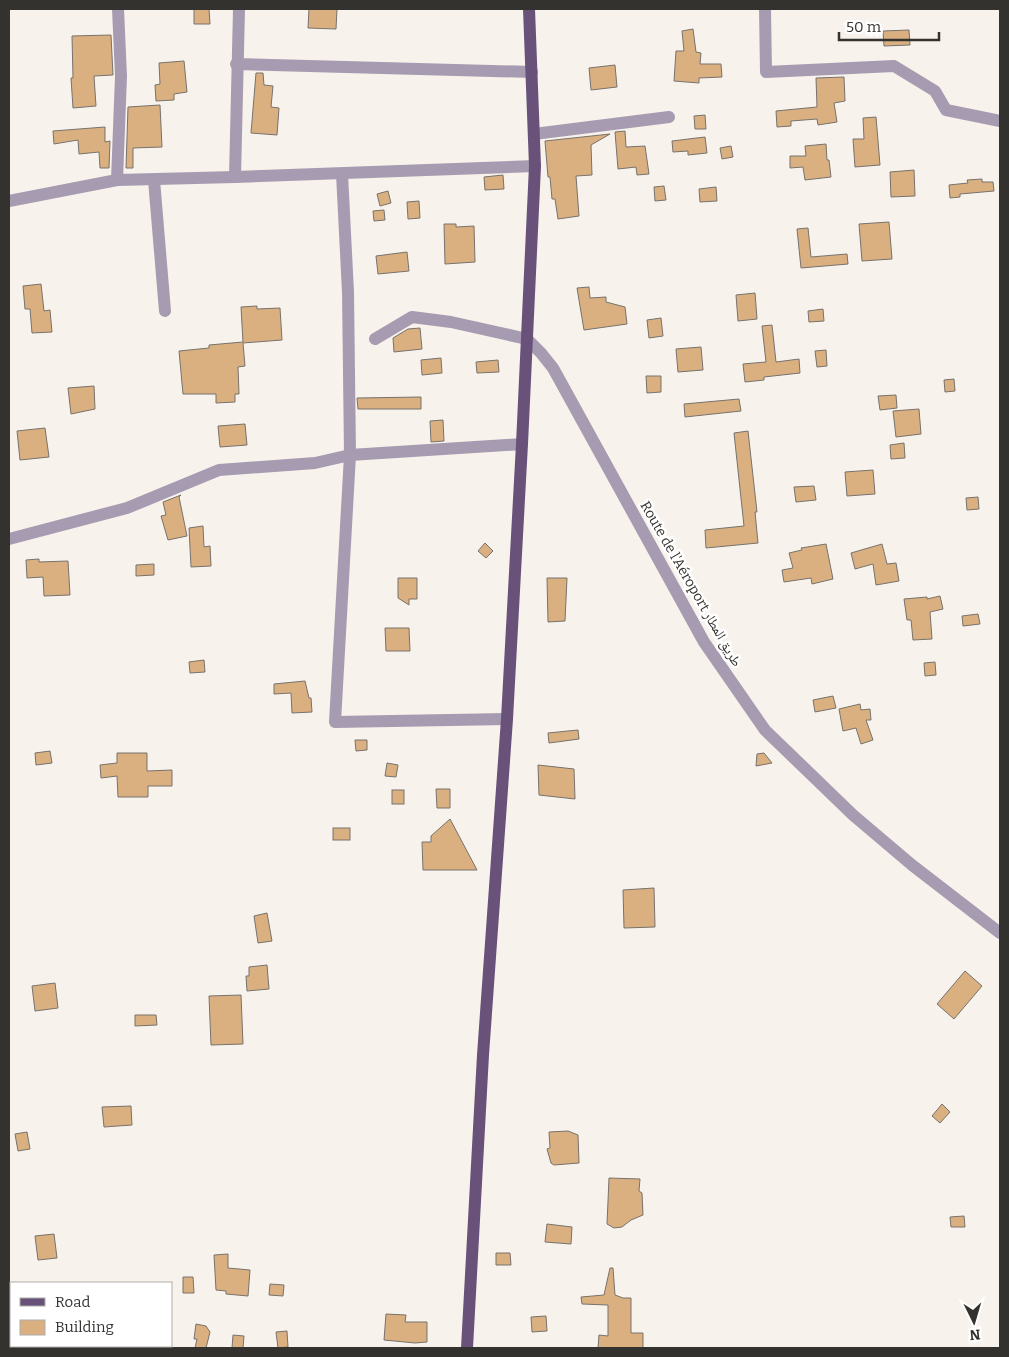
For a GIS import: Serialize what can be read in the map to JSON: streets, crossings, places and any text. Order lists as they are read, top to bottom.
{
  "streets": {
    "street": ["Route de l'Aéroport طريق المطار"]
  },
  "legend": ["Road", "Building"],
  "scale_bar": "50 m",
  "north": "bottom"
}
